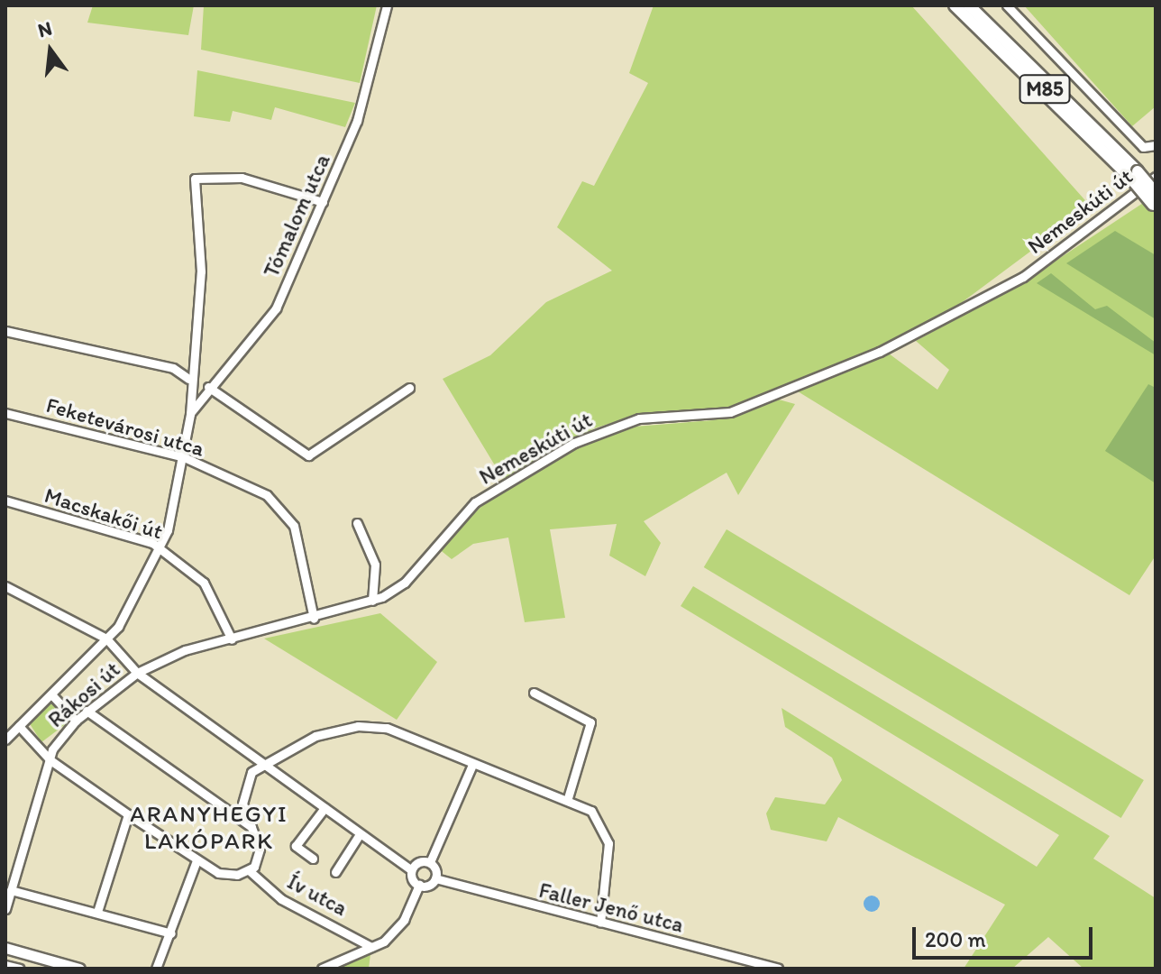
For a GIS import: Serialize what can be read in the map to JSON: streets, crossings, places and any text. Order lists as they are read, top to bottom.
{
  "streets": {
    "highway": ["M85"],
    "street": [
      "Nemeskúti út",
      "Tómalom utca",
      "Feketevárosi utca",
      "Macskakői út",
      "Rákosi út",
      "Ív utca",
      "Faller Jenő utca"
    ]
  },
  "crossings": [
    ["Nemeskúti út", "Feketevárosi utca"],
    ["Nemeskúti út", "Macskakői út"],
    ["Nemeskúti út", "Rákosi út"],
    ["Tómalom utca", "Feketevárosi utca"],
    ["Tómalom utca", "Macskakői út"]
  ],
  "districts": ["ARANYHEGYI LAKÓPARK"],
  "scale_bar": "200 m",
  "north": "top"
}
